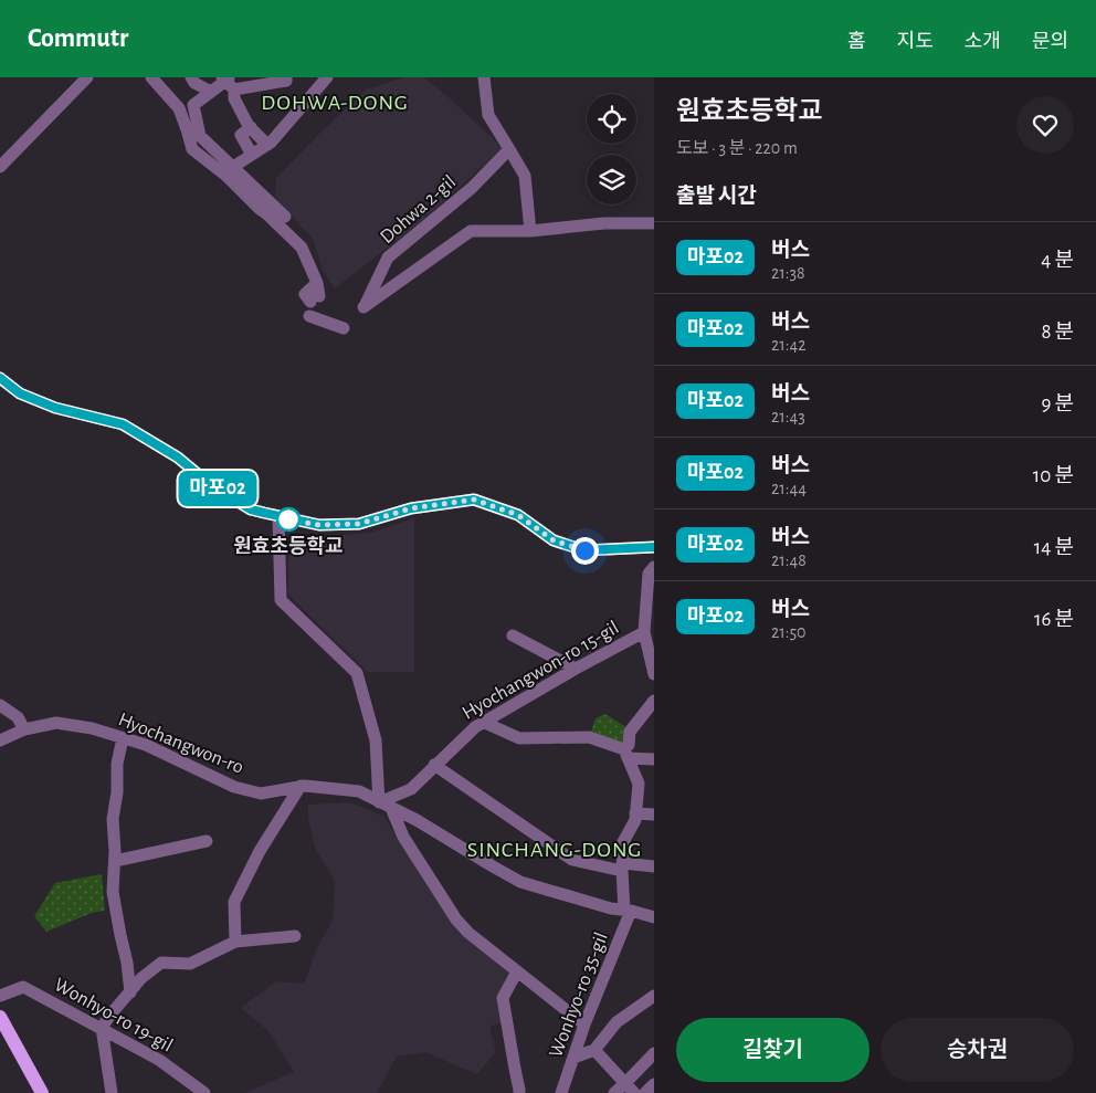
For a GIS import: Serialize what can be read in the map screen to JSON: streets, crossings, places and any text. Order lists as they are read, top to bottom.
{
  "streets": {
    "street": [
      "Dohwa 2-gil",
      "Hyochangwon-ro 15-gil",
      "Hyochangwon-ro",
      "Wonhyo-ro 35-gil",
      "Wonhyo-ro 19-gil"
    ]
  },
  "crossings": [
    ["Hyochangwon-ro 15-gil", "Hyochangwon-ro"],
    ["Hyochangwon-ro", "Wonhyo-ro 35-gil"]
  ],
  "districts": ["DOHWA-DONG", "SINCHANG-DONG"],
  "places": ["원효초등학교"],
  "lines": ["bus line 마포02"],
  "page": {
    "header": "Commutr",
    "nav": [
      "홈",
      "지도",
      "소개",
      "문의"
    ],
    "on_map": "마포02",
    "heading": [
      ["원효초등학교", "도보 · 3 분 · 220 m"],
      "출발 시간"
    ],
    "list": [
      {
        "mark": "마포02",
        "name": "버스",
        "note": "21:38",
        "value": "4 분"
      },
      {
        "mark": "마포02",
        "name": "버스",
        "note": "21:42",
        "value": "8 분"
      },
      {
        "mark": "마포02",
        "name": "버스",
        "note": "21:43",
        "value": "9 분"
      },
      {
        "mark": "마포02",
        "name": "버스",
        "note": "21:44",
        "value": "10 분"
      },
      {
        "mark": "마포02",
        "name": "버스",
        "note": "21:48",
        "value": "14 분"
      },
      {
        "mark": "마포02",
        "name": "버스",
        "note": "21:50",
        "value": "16 분"
      }
    ],
    "buttons": ["길찾기", "승차권"]
  }
}
